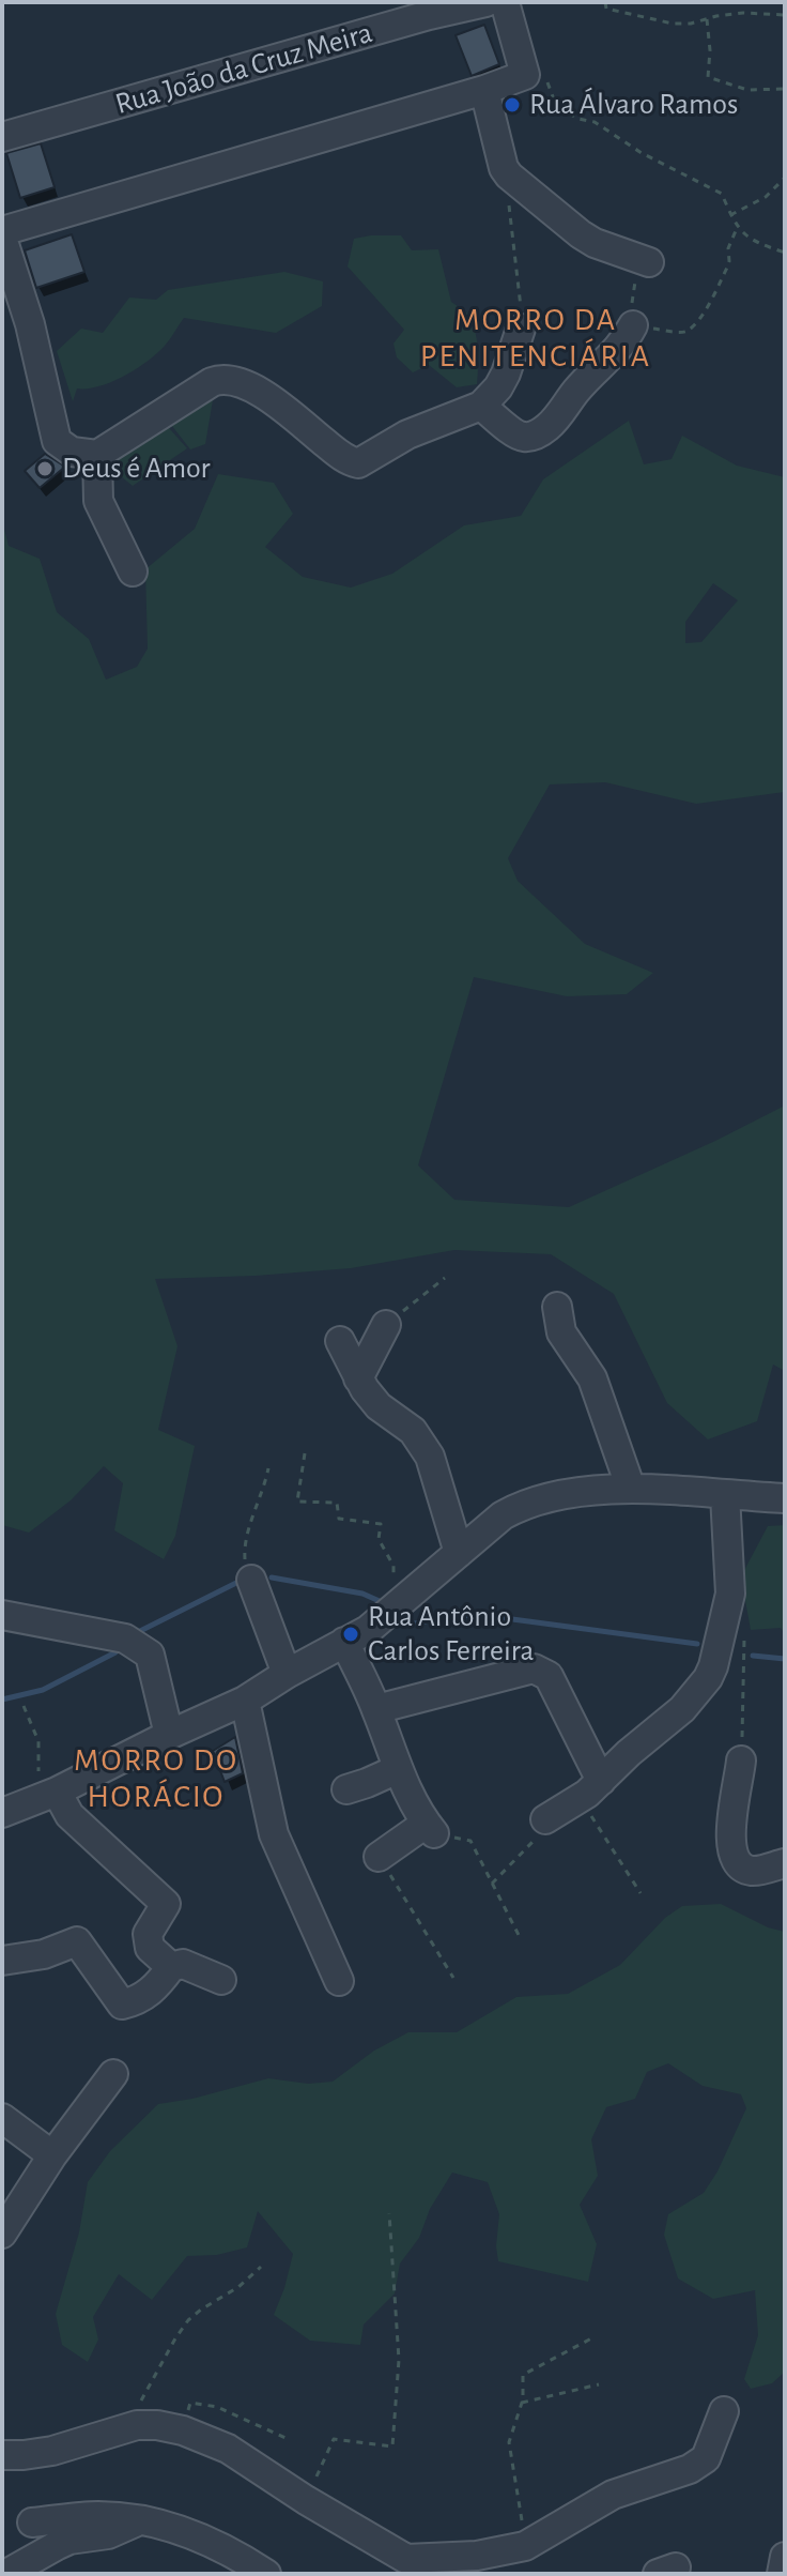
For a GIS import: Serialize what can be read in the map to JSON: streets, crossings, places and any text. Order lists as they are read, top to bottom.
{
  "streets": {
    "street": ["Rua João da Cruz Meira"]
  },
  "districts": ["MORRO DA PENITENCIÁRIA", "MORRO DO HORÁCIO"],
  "places": ["Rua Álvaro Ramos", "Deus é Amor", "Rua Antônio Carlos Ferreira"]
}
